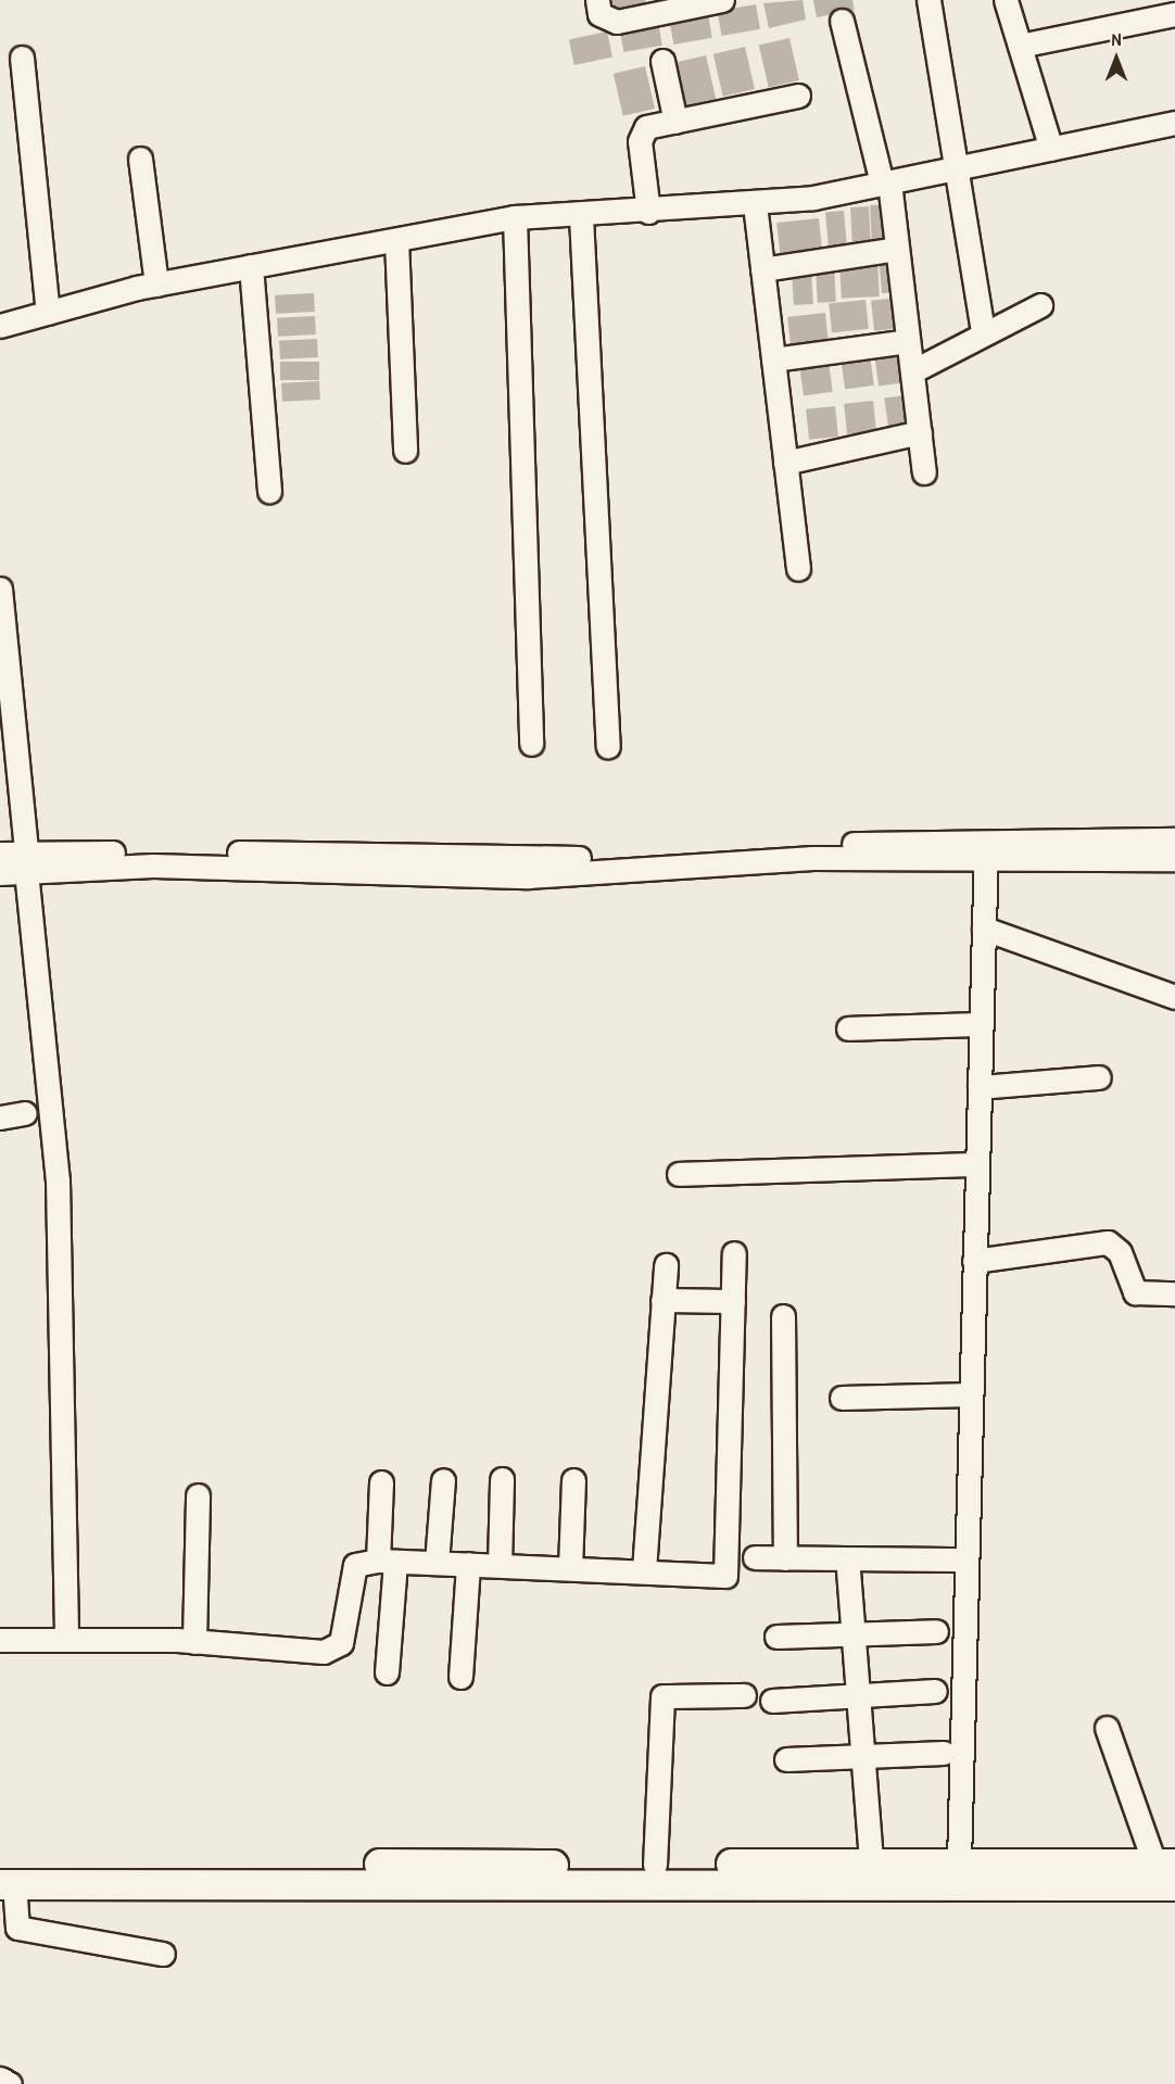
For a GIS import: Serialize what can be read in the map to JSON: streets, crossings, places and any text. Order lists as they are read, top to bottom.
{
  "north": "top"
}
